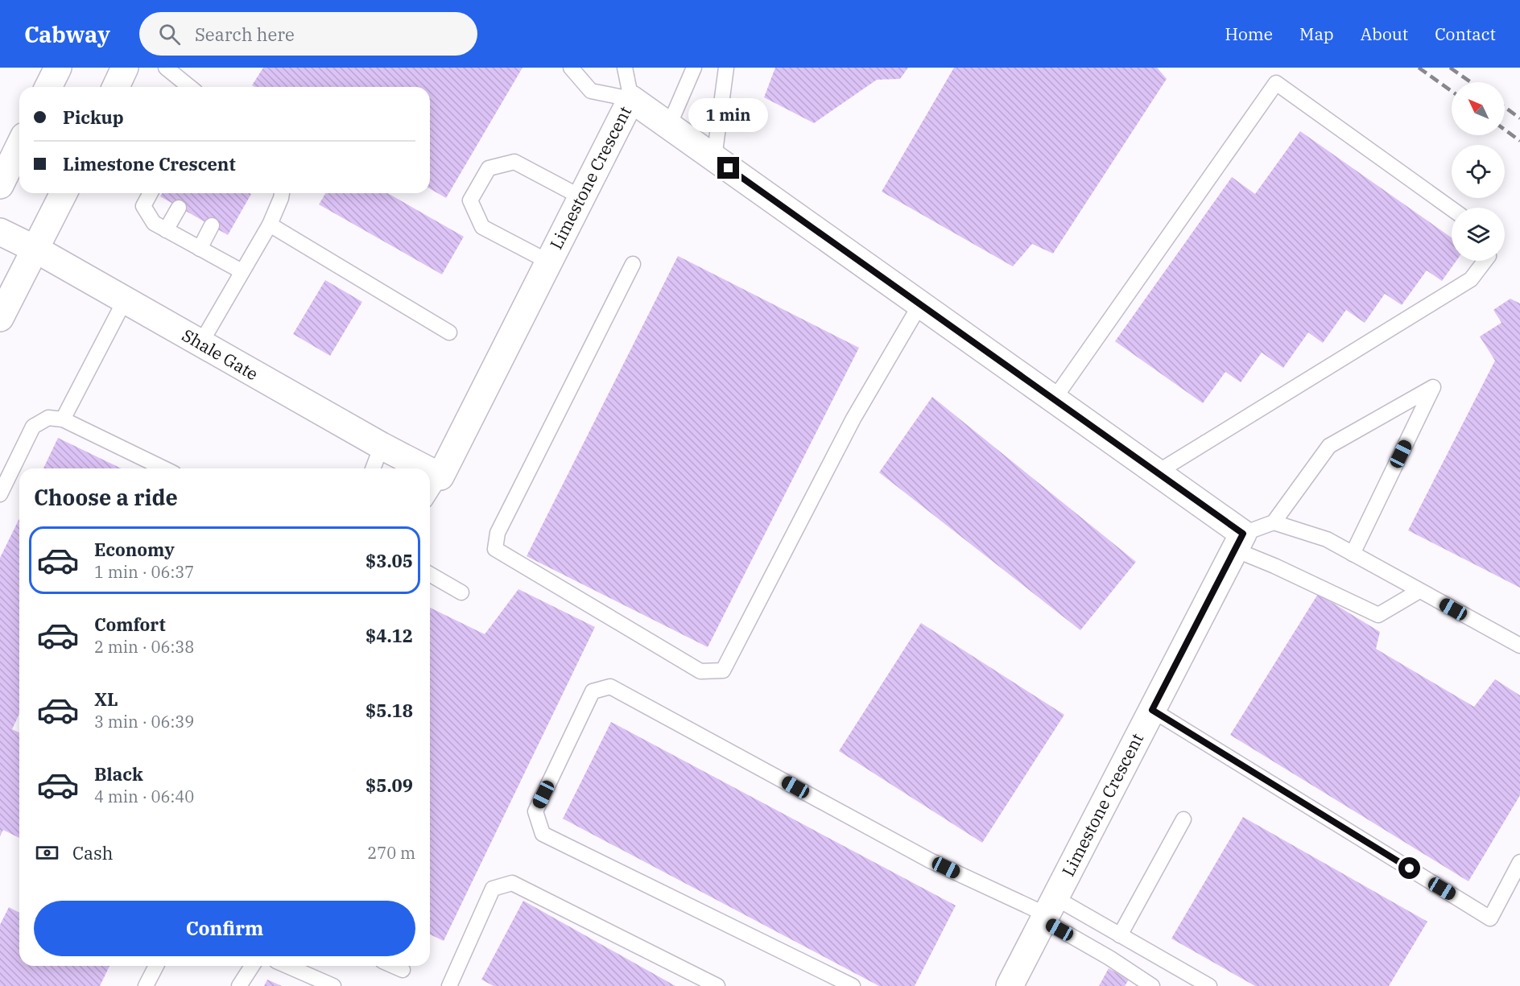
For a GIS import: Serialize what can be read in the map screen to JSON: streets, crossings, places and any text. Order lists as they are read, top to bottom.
{
  "streets": {
    "street": ["Limestone Crescent", "Shale Gate"]
  },
  "crossings": [
    ["Limestone Crescent", "Shale Gate"]
  ],
  "north": "top left",
  "page": {
    "header": "Cabway",
    "search": "Search here",
    "nav": [
      "Home",
      "Map",
      "About",
      "Contact"
    ],
    "banner": ["Pickup", "Limestone Crescent"],
    "bubble": "1 min",
    "heading": "Choose a ride",
    "list": [
      {
        "name": "Economy",
        "note": "1 min · 06:37",
        "value": "$3.05"
      },
      {
        "name": "Comfort",
        "note": "2 min · 06:38",
        "value": "$4.12"
      },
      {
        "name": "XL",
        "note": "3 min · 06:39",
        "value": "$5.18"
      },
      {
        "name": "Black",
        "note": "4 min · 06:40",
        "value": "$5.09"
      }
    ],
    "pay": ["Cash", "270 m"],
    "buttons": "Confirm"
  }
}
